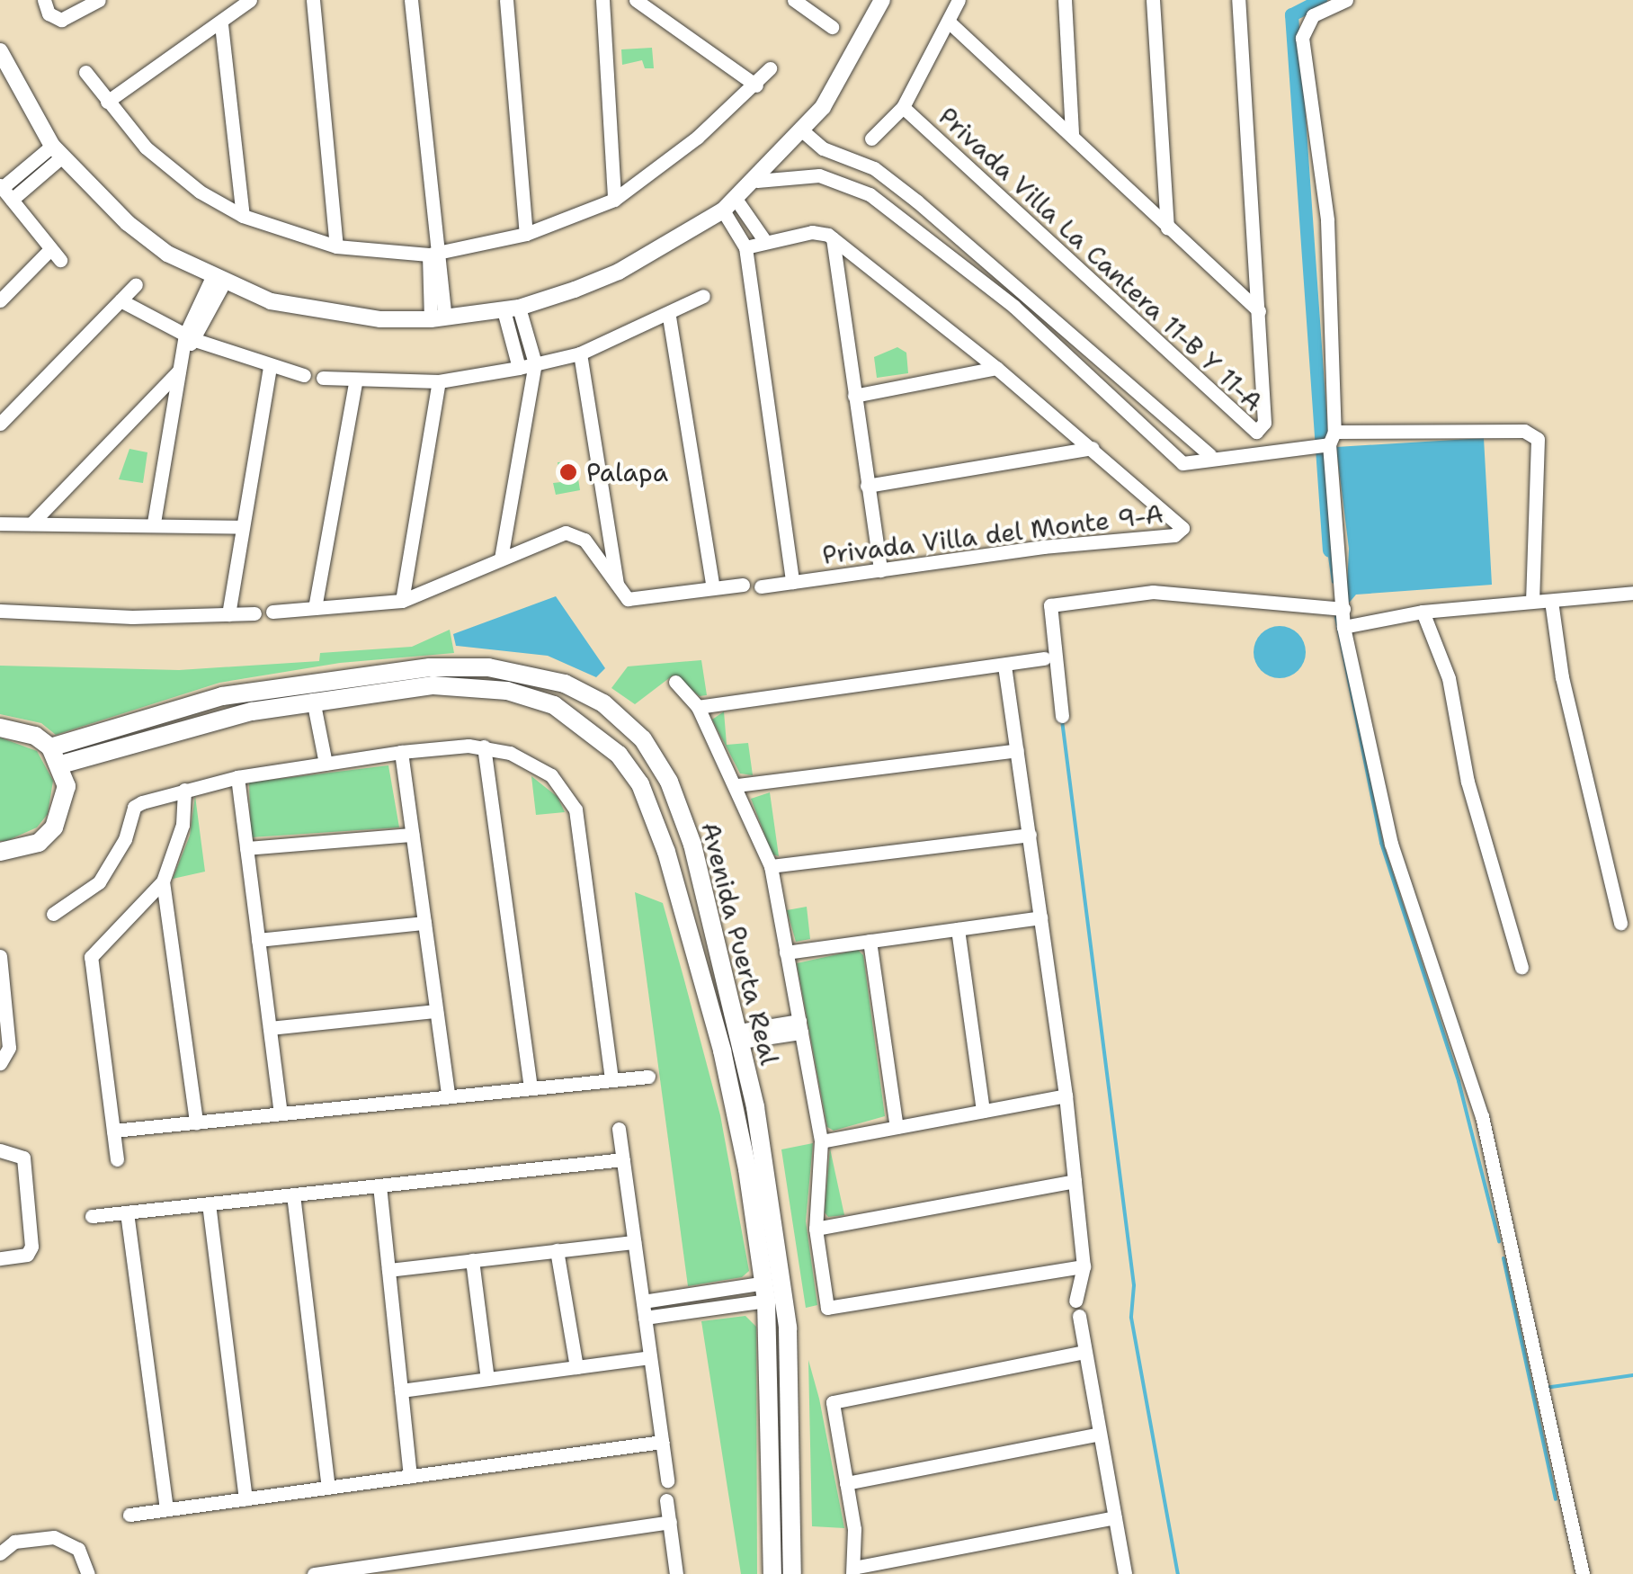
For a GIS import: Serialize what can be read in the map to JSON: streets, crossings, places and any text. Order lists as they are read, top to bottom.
{
  "streets": {
    "main road": ["Avenida Puerta Real"],
    "street": ["Privada Villa La Cantera 11-B Y 11-A", "Privada Villa del Monte 9-A"]
  },
  "places": ["Palapa"]
}
